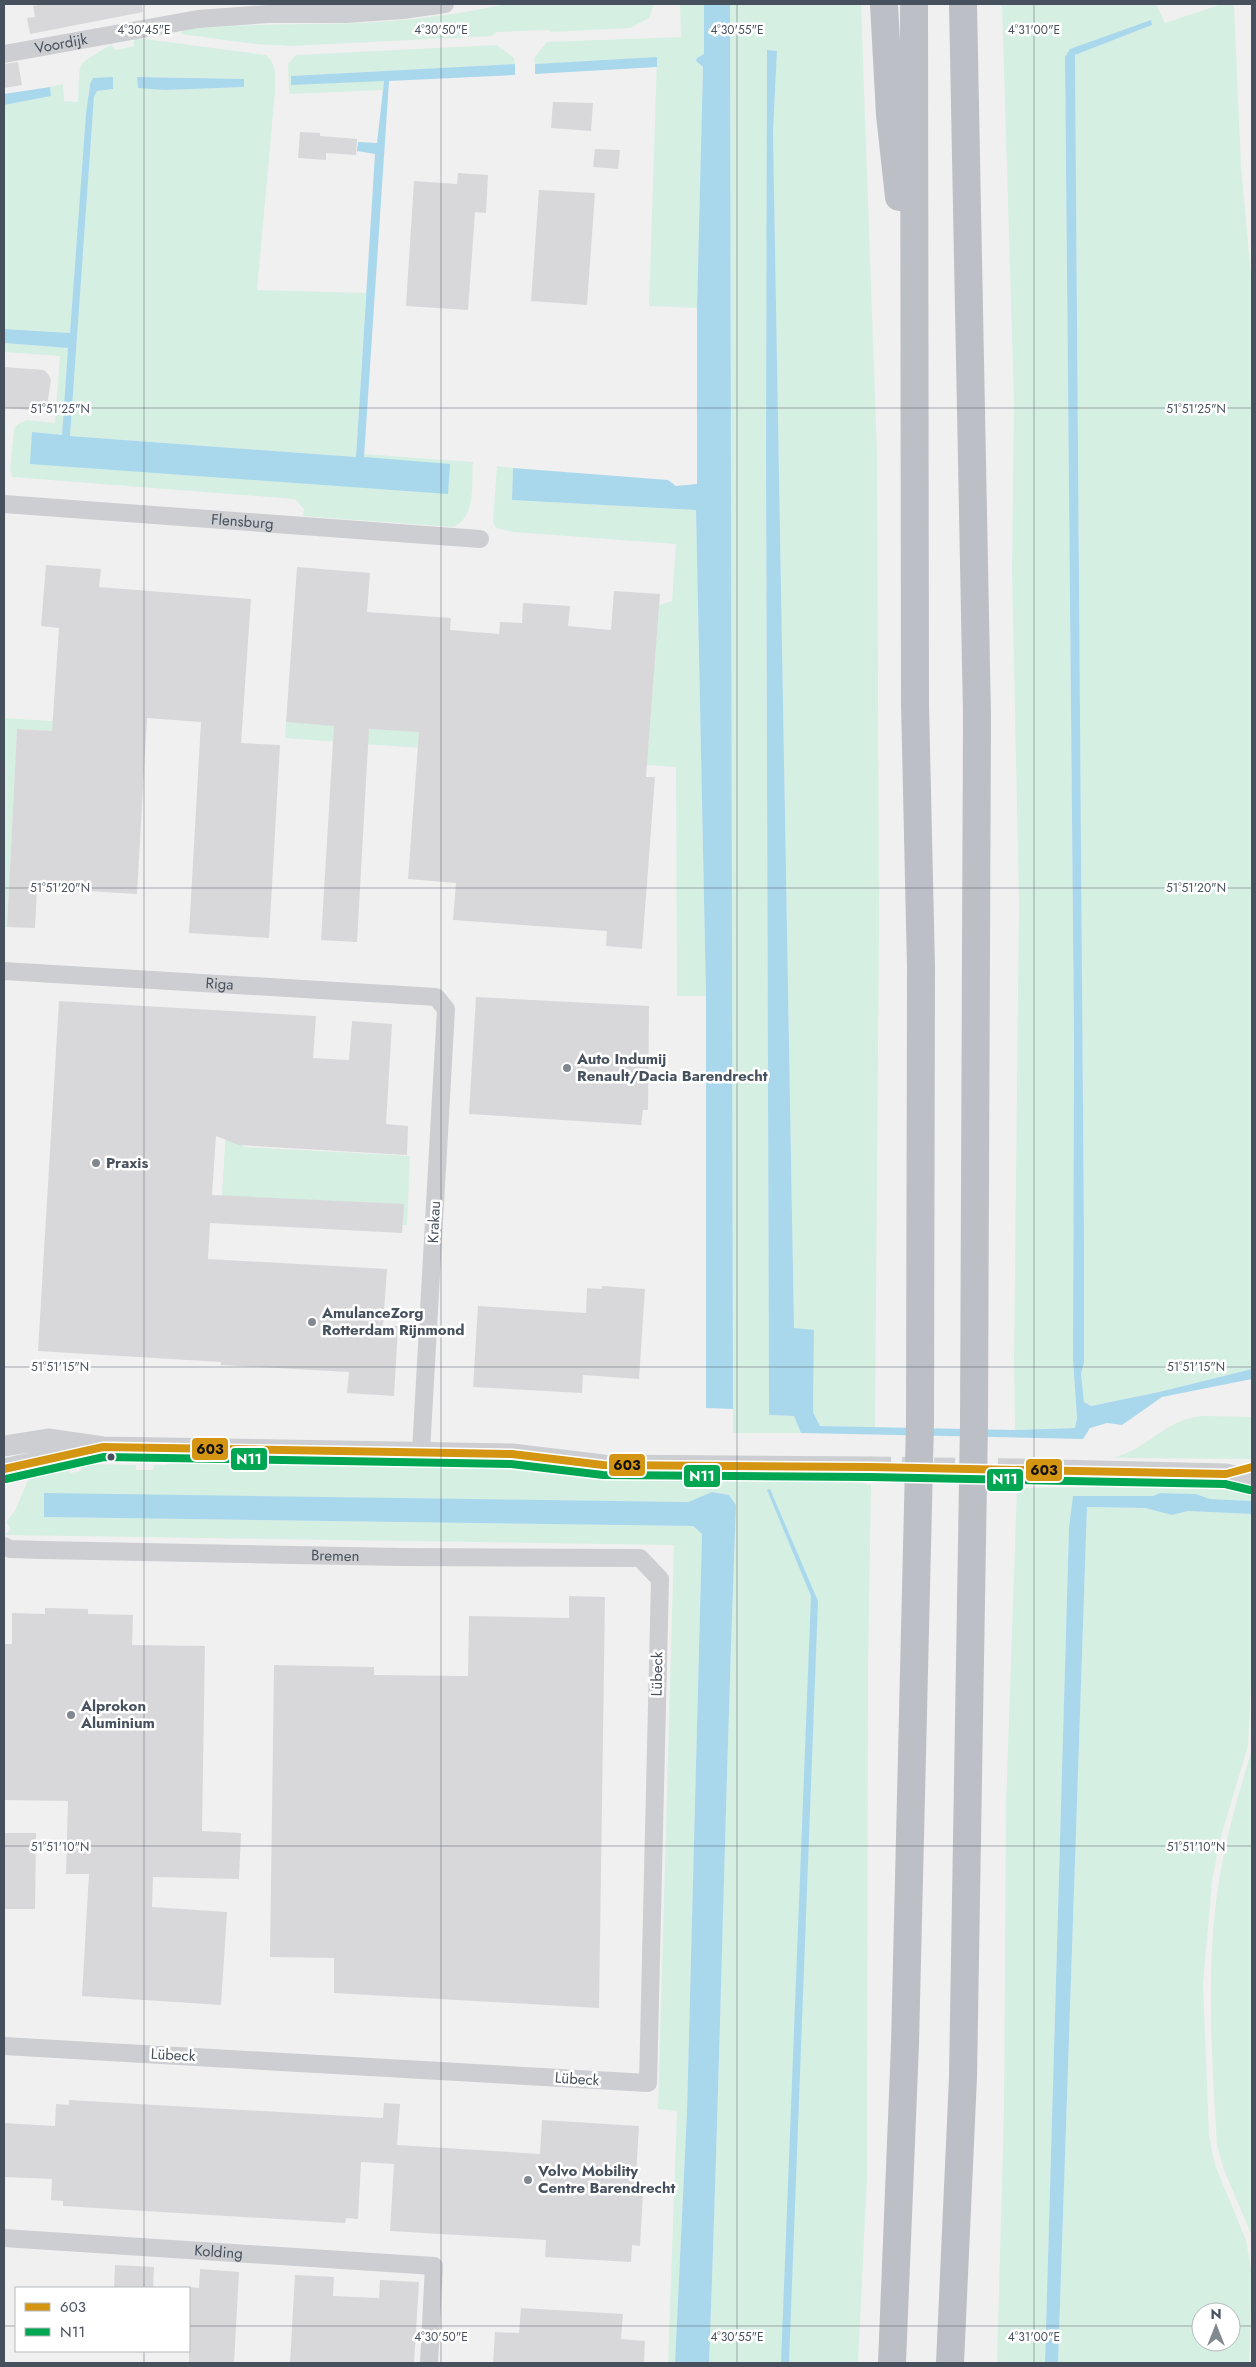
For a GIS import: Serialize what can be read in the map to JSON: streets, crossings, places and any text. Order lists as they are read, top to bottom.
{
  "streets": {
    "street": [
      "Voordijk",
      "Flensburg",
      "Riga",
      "Krakau",
      "Bremen",
      "Lübeck",
      "Kolding"
    ]
  },
  "crossings": [
    ["Riga", "Krakau"],
    ["Bremen", "Lübeck"]
  ],
  "places": [
    "Auto Indumij Renault/Dacia Barendrecht",
    "Praxis",
    "AmulanceZorg Rotterdam Rijnmond",
    "Alprokon Aluminium",
    "Volvo Mobility Centre Barendrecht"
  ],
  "lines": ["transit line 603", "transit line N11"],
  "legend": ["603", "N11"],
  "north": "top",
  "coordinates": [
    "4°30'45\"E",
    "4°30'50\"E",
    "4°30'55\"E",
    "4°31'00\"E",
    "51°51'25\"N",
    "51°51'20\"N",
    "51°51'15\"N",
    "51°51'10\"N"
  ]
}
